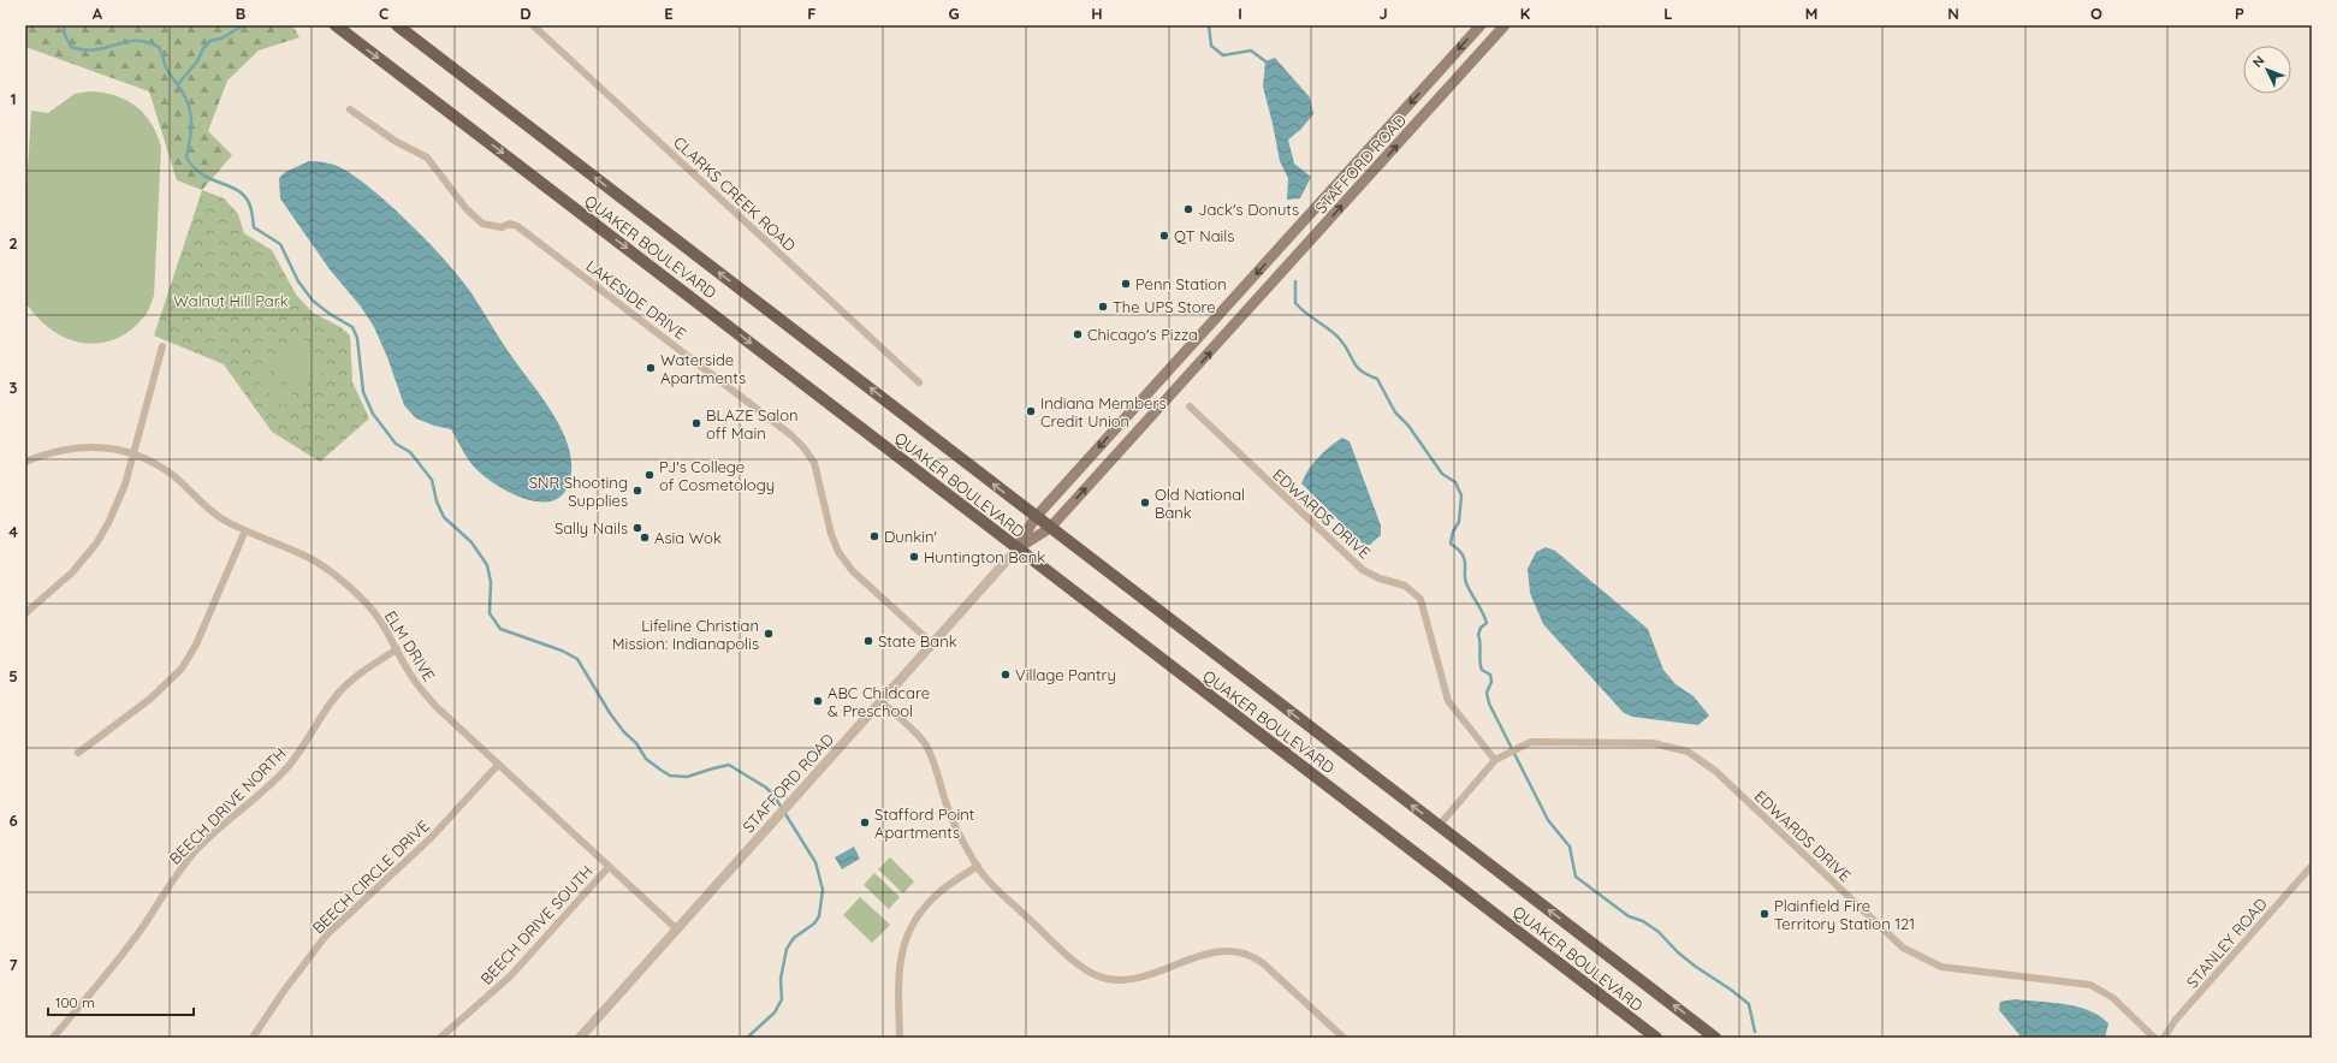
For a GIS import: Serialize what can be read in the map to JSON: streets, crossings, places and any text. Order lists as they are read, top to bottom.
{
  "streets": {
    "main road": ["STAFFORD ROAD", "QUAKER BOULEVARD"],
    "street": [
      "CLARKS CREEK ROAD",
      "LAKESIDE DRIVE",
      "EDWARDS DRIVE",
      "ELM DRIVE",
      "BEECH DRIVE NORTH",
      "BEECH CIRCLE DRIVE",
      "BEECH DRIVE SOUTH",
      "STANLEY ROAD"
    ]
  },
  "crossings": [
    ["STAFFORD ROAD", "QUAKER BOULEVARD"],
    ["STAFFORD ROAD", "LAKESIDE DRIVE"],
    ["STAFFORD ROAD", "ELM DRIVE"],
    ["QUAKER BOULEVARD", "EDWARDS DRIVE"],
    ["ELM DRIVE", "BEECH DRIVE NORTH"],
    ["ELM DRIVE", "BEECH CIRCLE DRIVE"],
    ["ELM DRIVE", "BEECH DRIVE SOUTH"]
  ],
  "parks": ["Walnut Hill Park"],
  "places": [
    "Jack's Donuts",
    "QT Nails",
    "Penn Station",
    "The UPS Store",
    "Chicago's Pizza",
    "Waterside Apartments",
    "Indiana Members Credit Union",
    "BLAZE Salon off Main",
    "PJ's College of Cosmetology",
    "SNR Shooting Supplies",
    "Old National Bank",
    "Sally Nails",
    "Dunkin'",
    "Asia Wok",
    "Huntington Bank",
    "Lifeline Christian Mission: Indianapolis",
    "State Bank",
    "Village Pantry",
    "ABC Childcare & Preschool",
    "Stafford Point Apartments",
    "Plainfield Fire Territory Station 121"
  ],
  "scale_bar": "100 m",
  "north": "top left",
  "grid": {
    "columns": [
      "A",
      "B",
      "C",
      "D",
      "E",
      "F",
      "G",
      "H",
      "I",
      "J",
      "K",
      "L",
      "M",
      "N",
      "O",
      "P"
    ],
    "rows": [
      "1",
      "2",
      "3",
      "4",
      "5",
      "6",
      "7"
    ]
  }
}
